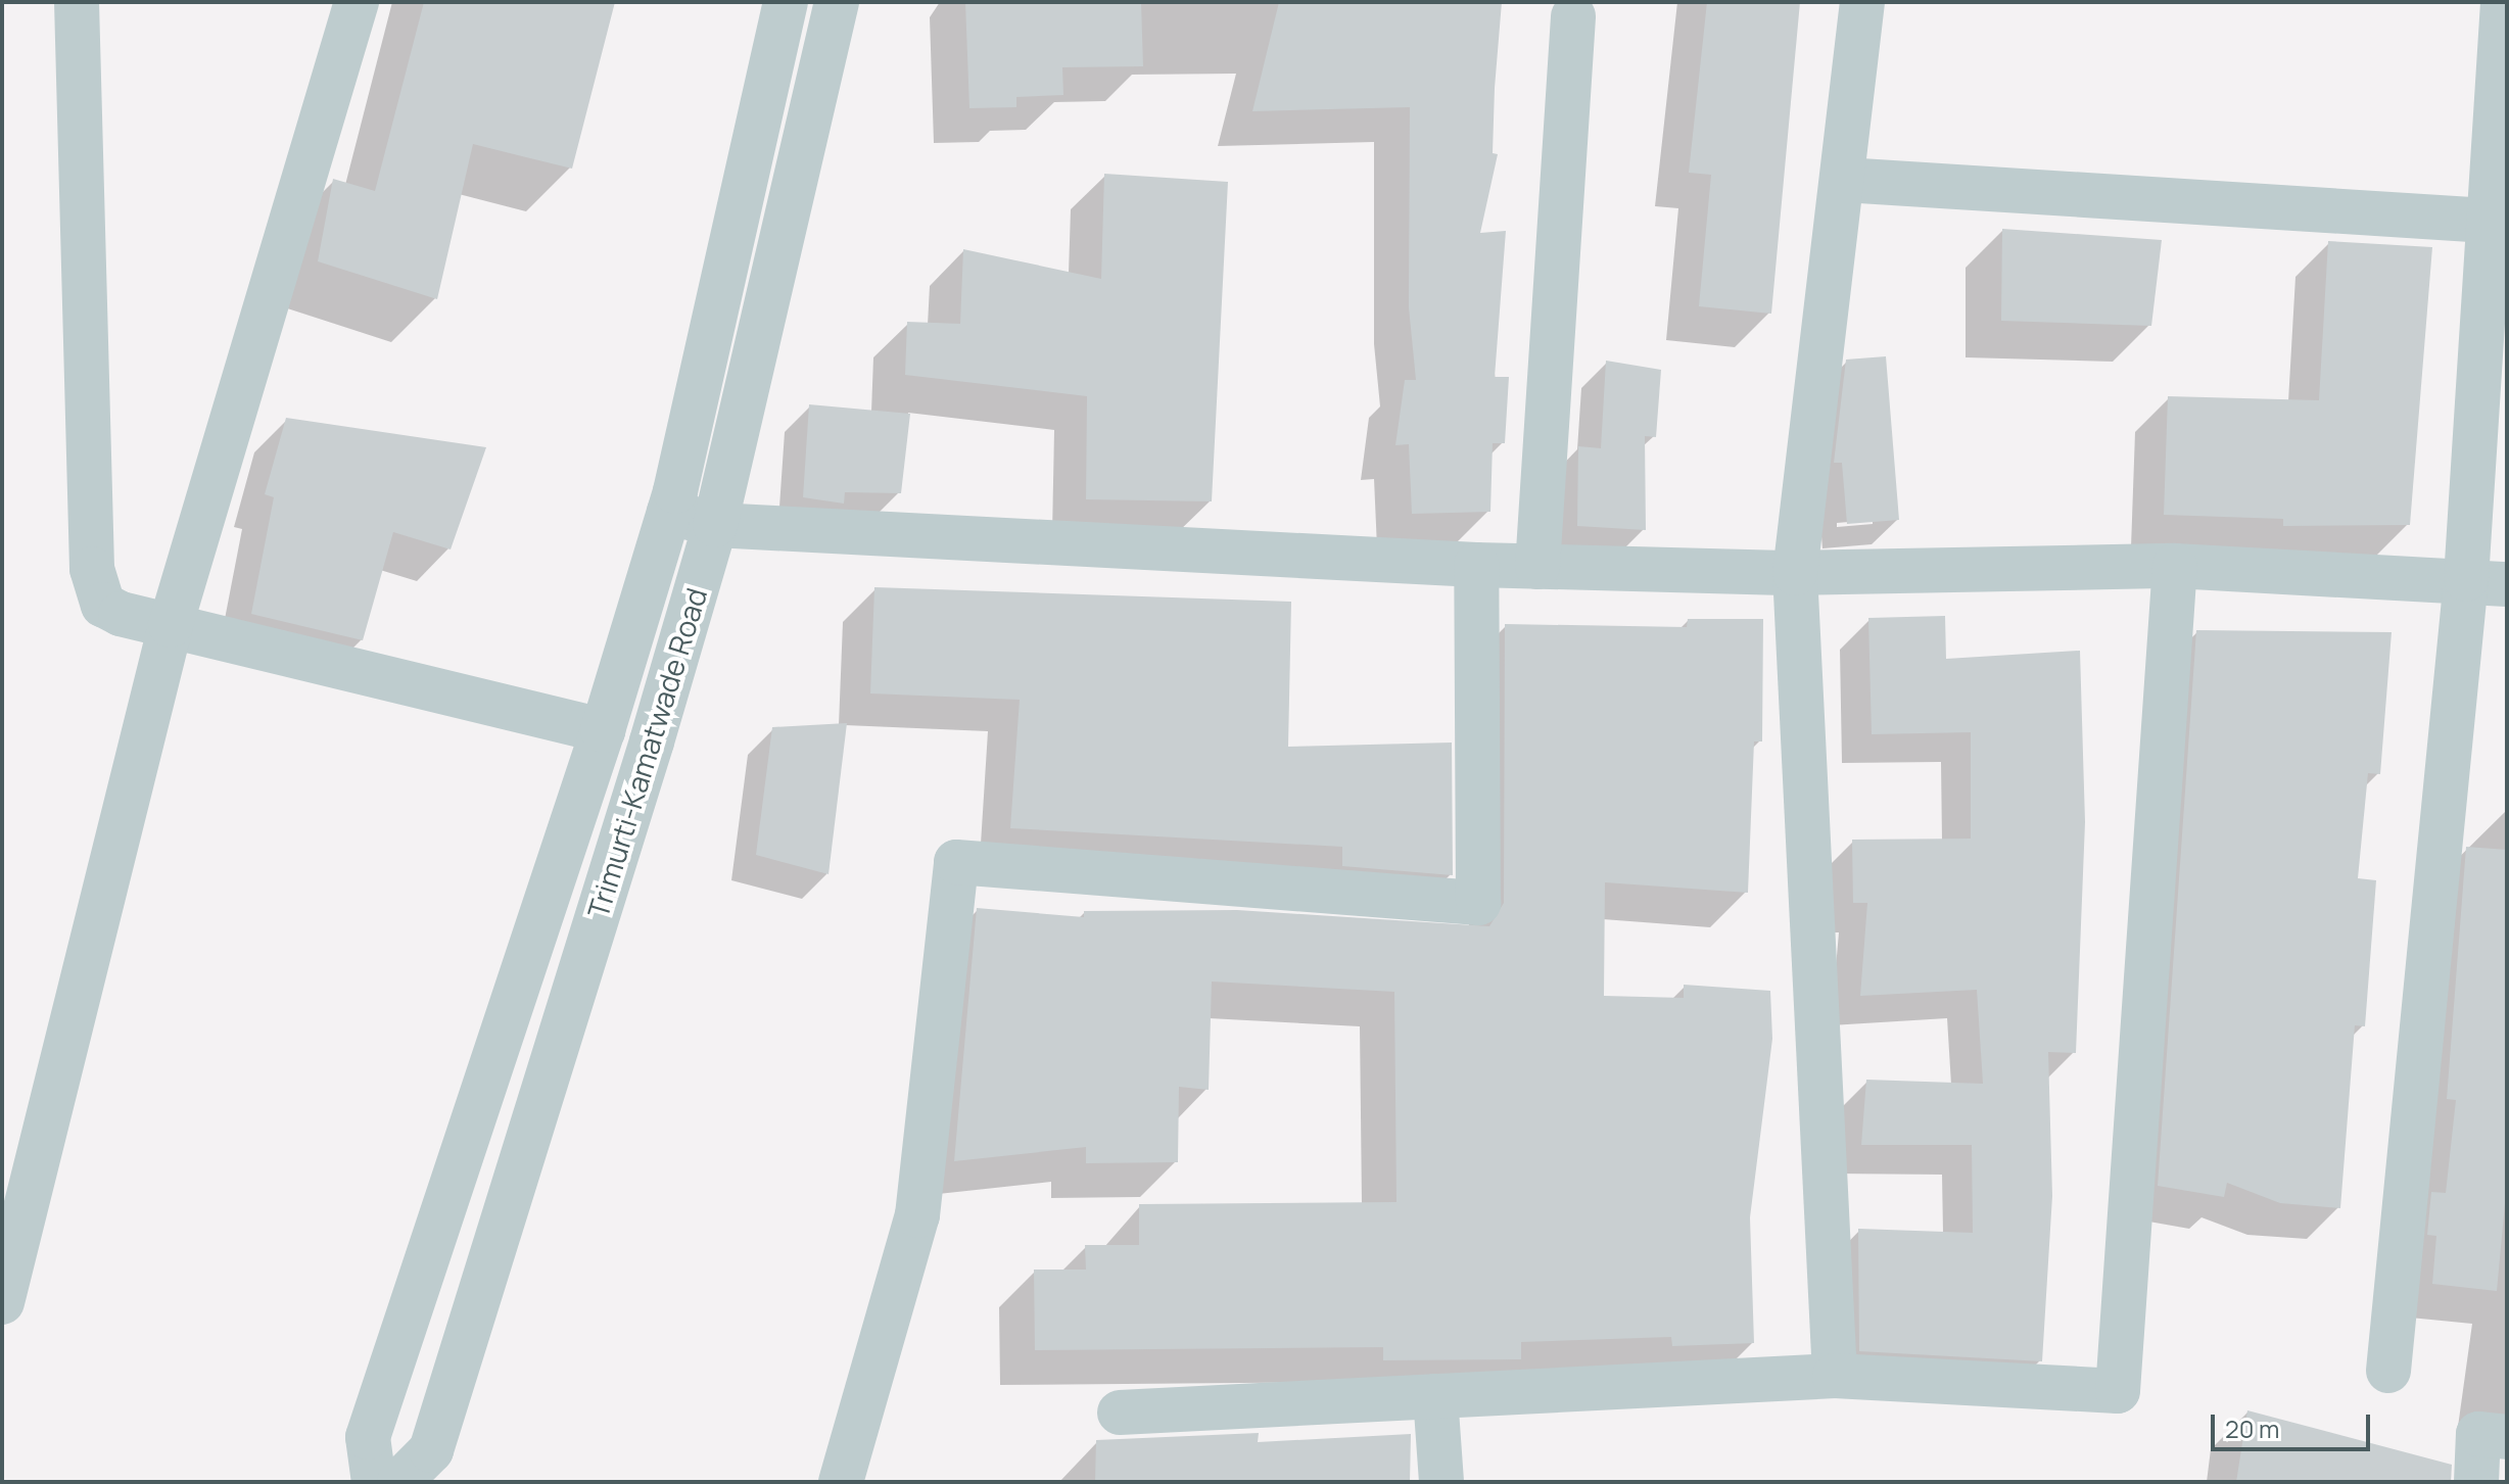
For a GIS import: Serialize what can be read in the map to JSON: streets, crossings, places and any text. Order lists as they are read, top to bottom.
{
  "streets": {
    "street": ["Trimurti-Kamatwade Road"]
  },
  "scale_bar": "20 m"
}
